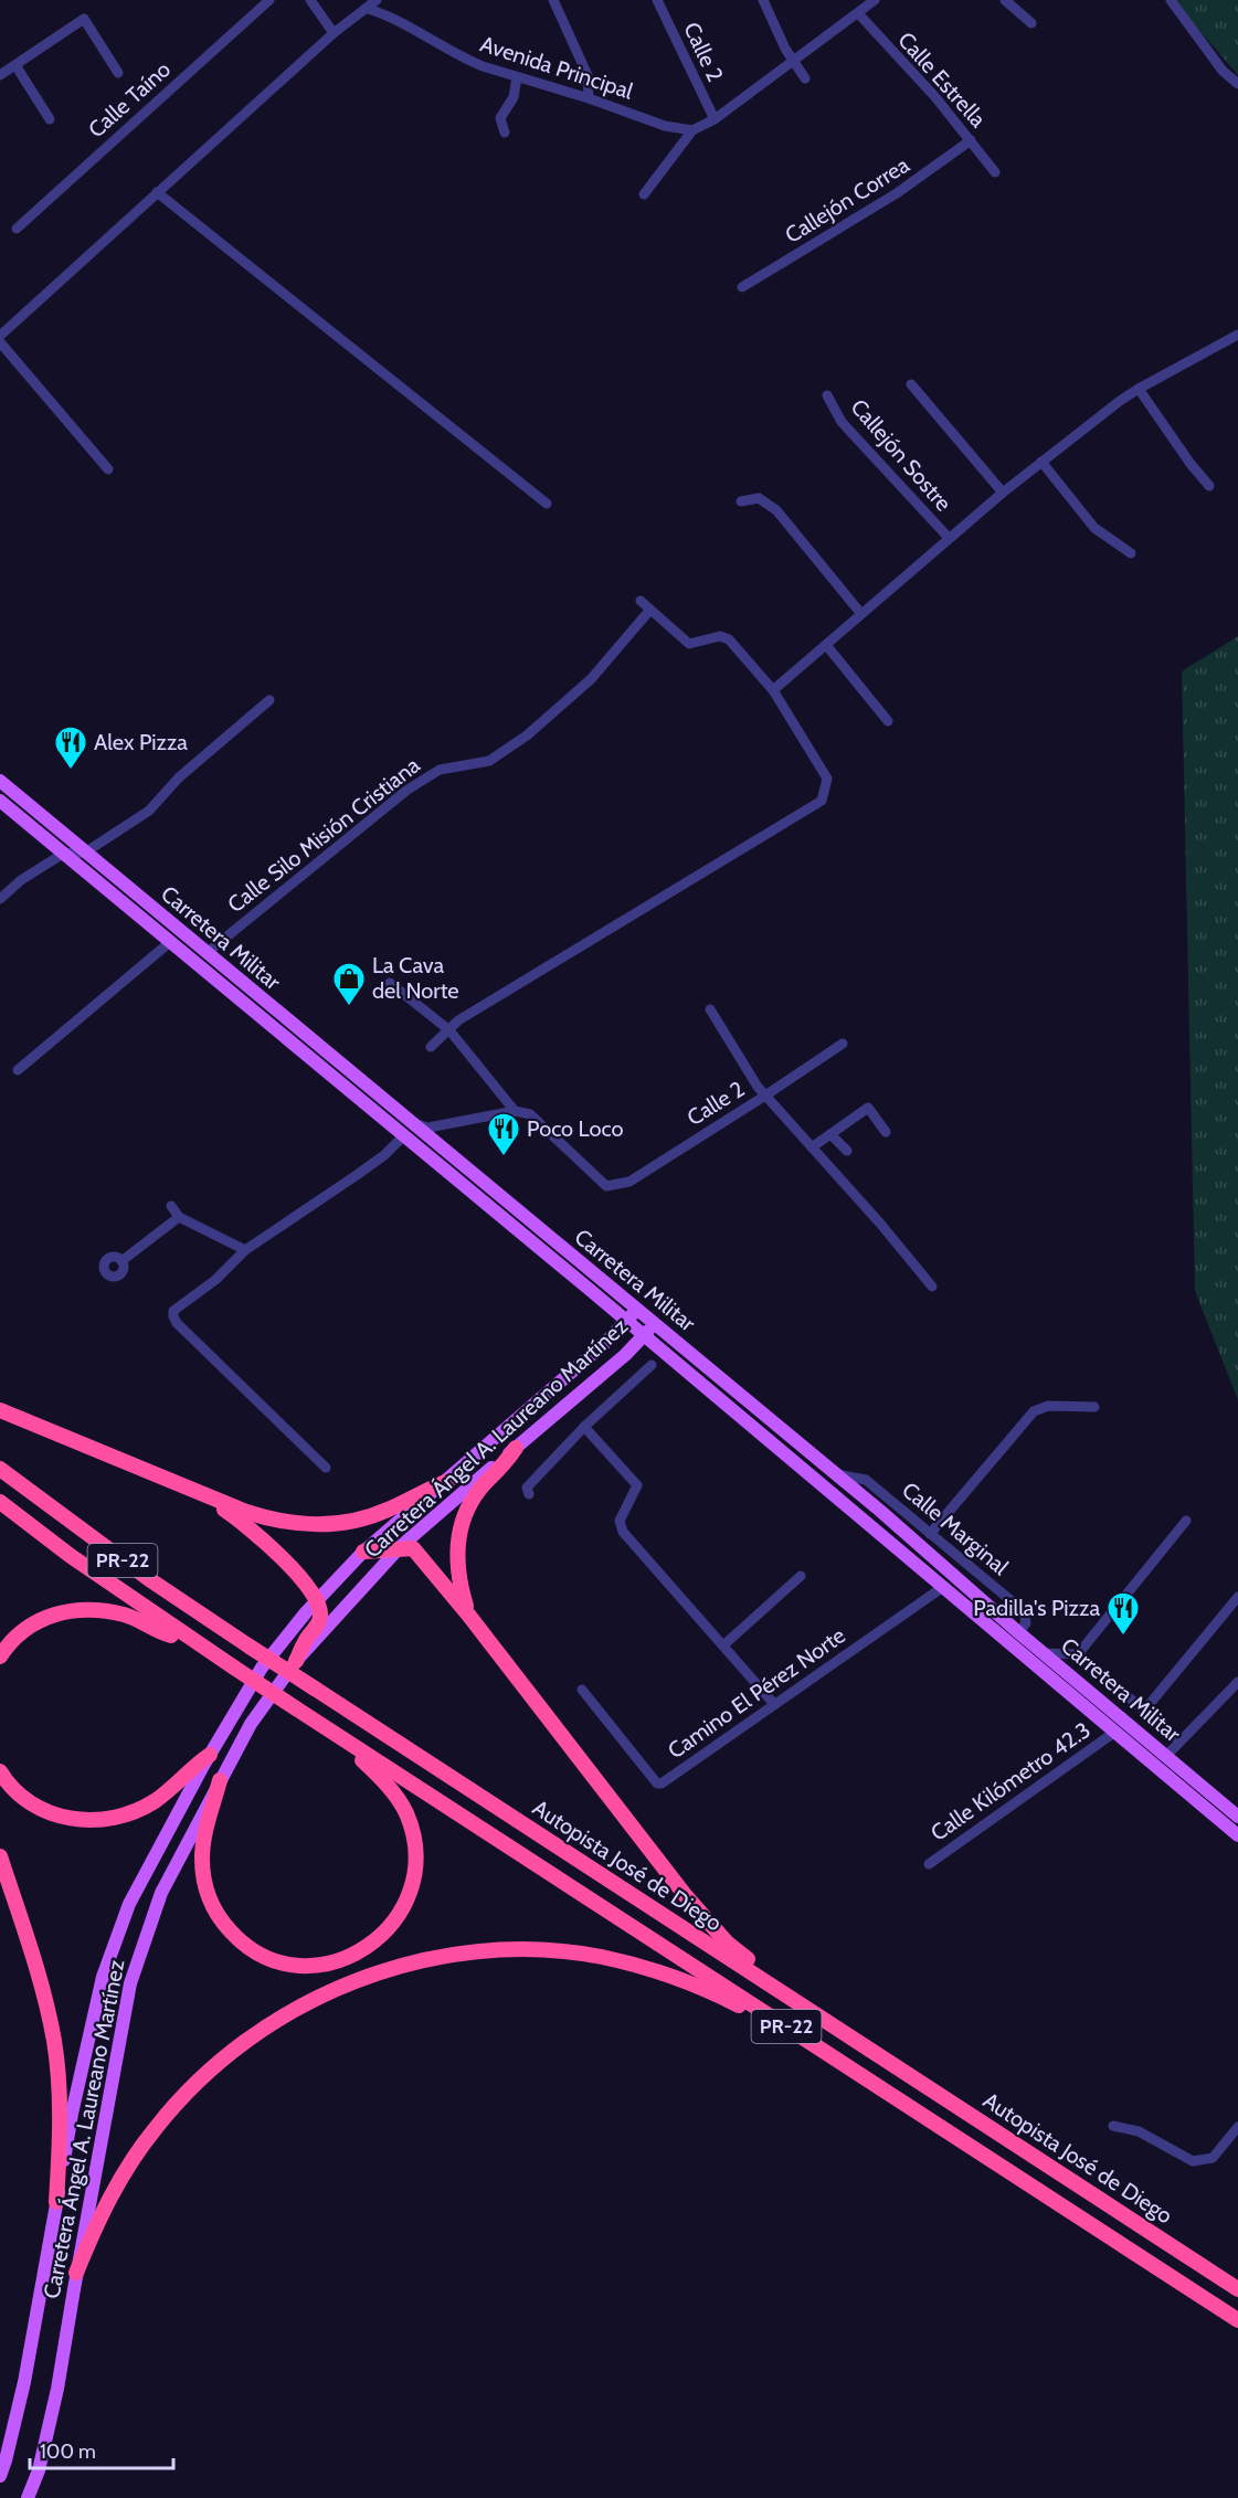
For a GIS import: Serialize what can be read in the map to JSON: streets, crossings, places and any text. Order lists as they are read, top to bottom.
{
  "streets": {
    "highway": ["PR-22", "Autopista José de Diego"],
    "main road": ["Carretera Militar", "Carretera Ángel A. Laureano Martínez"],
    "street": [
      "Calle 2",
      "Avenida Principal",
      "Calle Estrella",
      "Calle Taíno",
      "Callejón Correa",
      "Callejón Sostre",
      "Calle Silo Misión Cristiana",
      "Calle Marginal",
      "Camino El Pérez Norte",
      "Calle Kilómetro 42.3"
    ]
  },
  "crossings": [
    ["Calle Estrella", "Callejón Correa"],
    ["Calle Silo Misión Cristiana", "Carretera Militar"],
    ["Carretera Militar", "Carretera Ángel A. Laureano Martínez"],
    ["Carretera Militar", "Calle Marginal"],
    ["Carretera Militar", "Camino El Pérez Norte"],
    ["Carretera Militar", "Calle Kilómetro 42.3"]
  ],
  "places": {
    "restaurant": ["Alex Pizza", "Poco Loco", "Padilla's Pizza"],
    "shop": ["La Cava del Norte"]
  },
  "scale_bar": "100 m"
}
